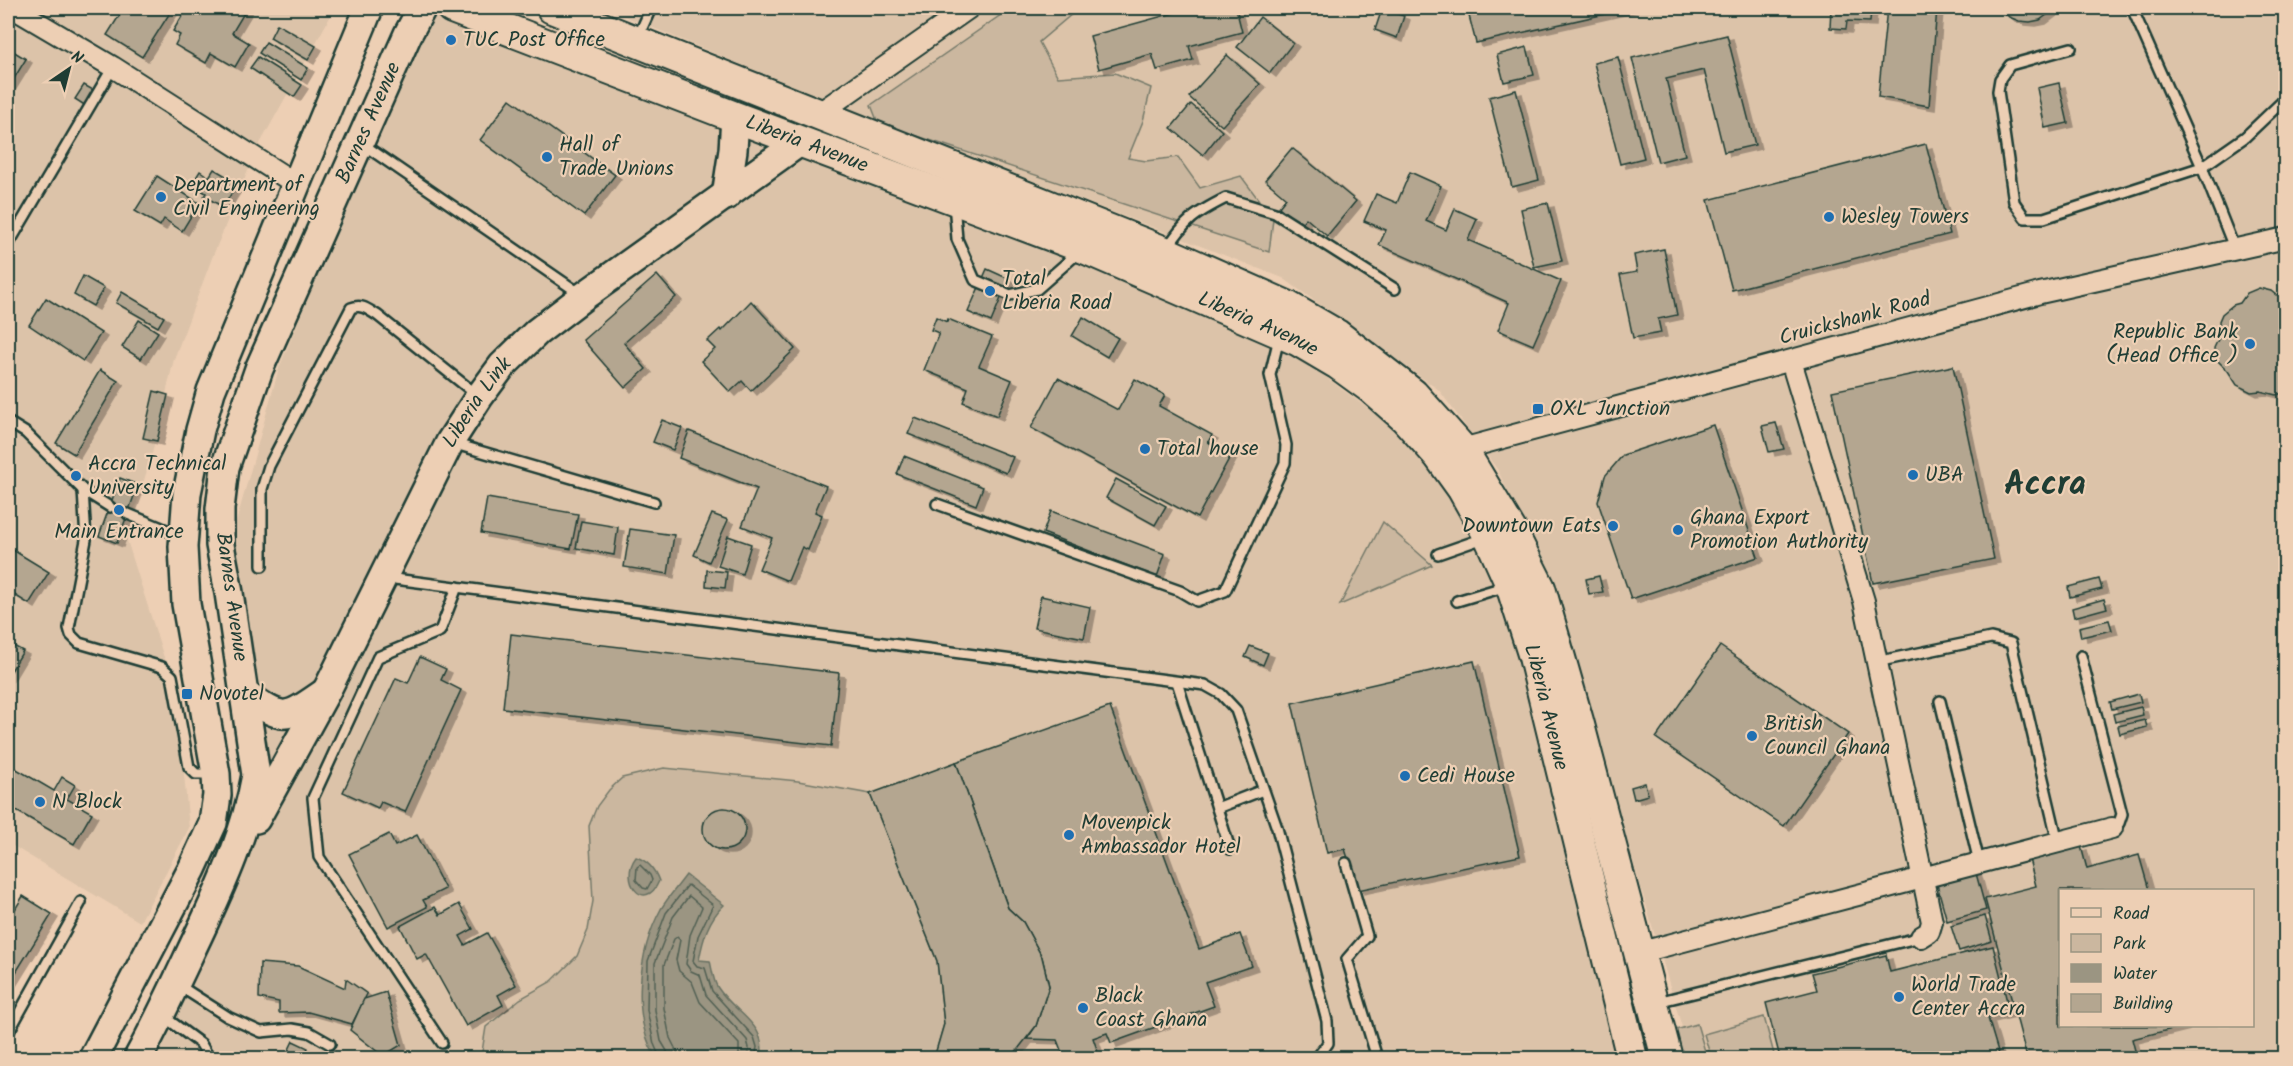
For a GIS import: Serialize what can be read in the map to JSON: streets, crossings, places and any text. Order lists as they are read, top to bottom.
{
  "streets": {
    "main road": ["Barnes Avenue", "Liberia Avenue", "Liberia Link"],
    "street": ["Cruickshank Road"]
  },
  "crossings": [
    ["Barnes Avenue", "Liberia Link"],
    ["Liberia Avenue", "Cruickshank Road"],
    ["Liberia Avenue", "Liberia Link"]
  ],
  "districts": ["Accra"],
  "places": {
    "other": [
      "TUC Post Office",
      "Hall of Trade Unions",
      "Department of Civil Engineering",
      "Wesley Towers",
      "Total Liberia Road",
      "Republic Bank (Head Office )",
      "Total house",
      "UBA",
      "Accra Technical University",
      "Main Entrance",
      "Downtown Eats",
      "Ghana Export Promotion Authority",
      "British Council Ghana",
      "Cedi House",
      "N Block",
      "Movenpick Ambassador Hotel",
      "World Trade Center Accra",
      "Black Coast Ghana"
    ],
    "transit": ["OXL Junction", "Novotel"]
  },
  "legend": [
    "Road",
    "Park",
    "Water",
    "Building"
  ],
  "north": "top right"
}
